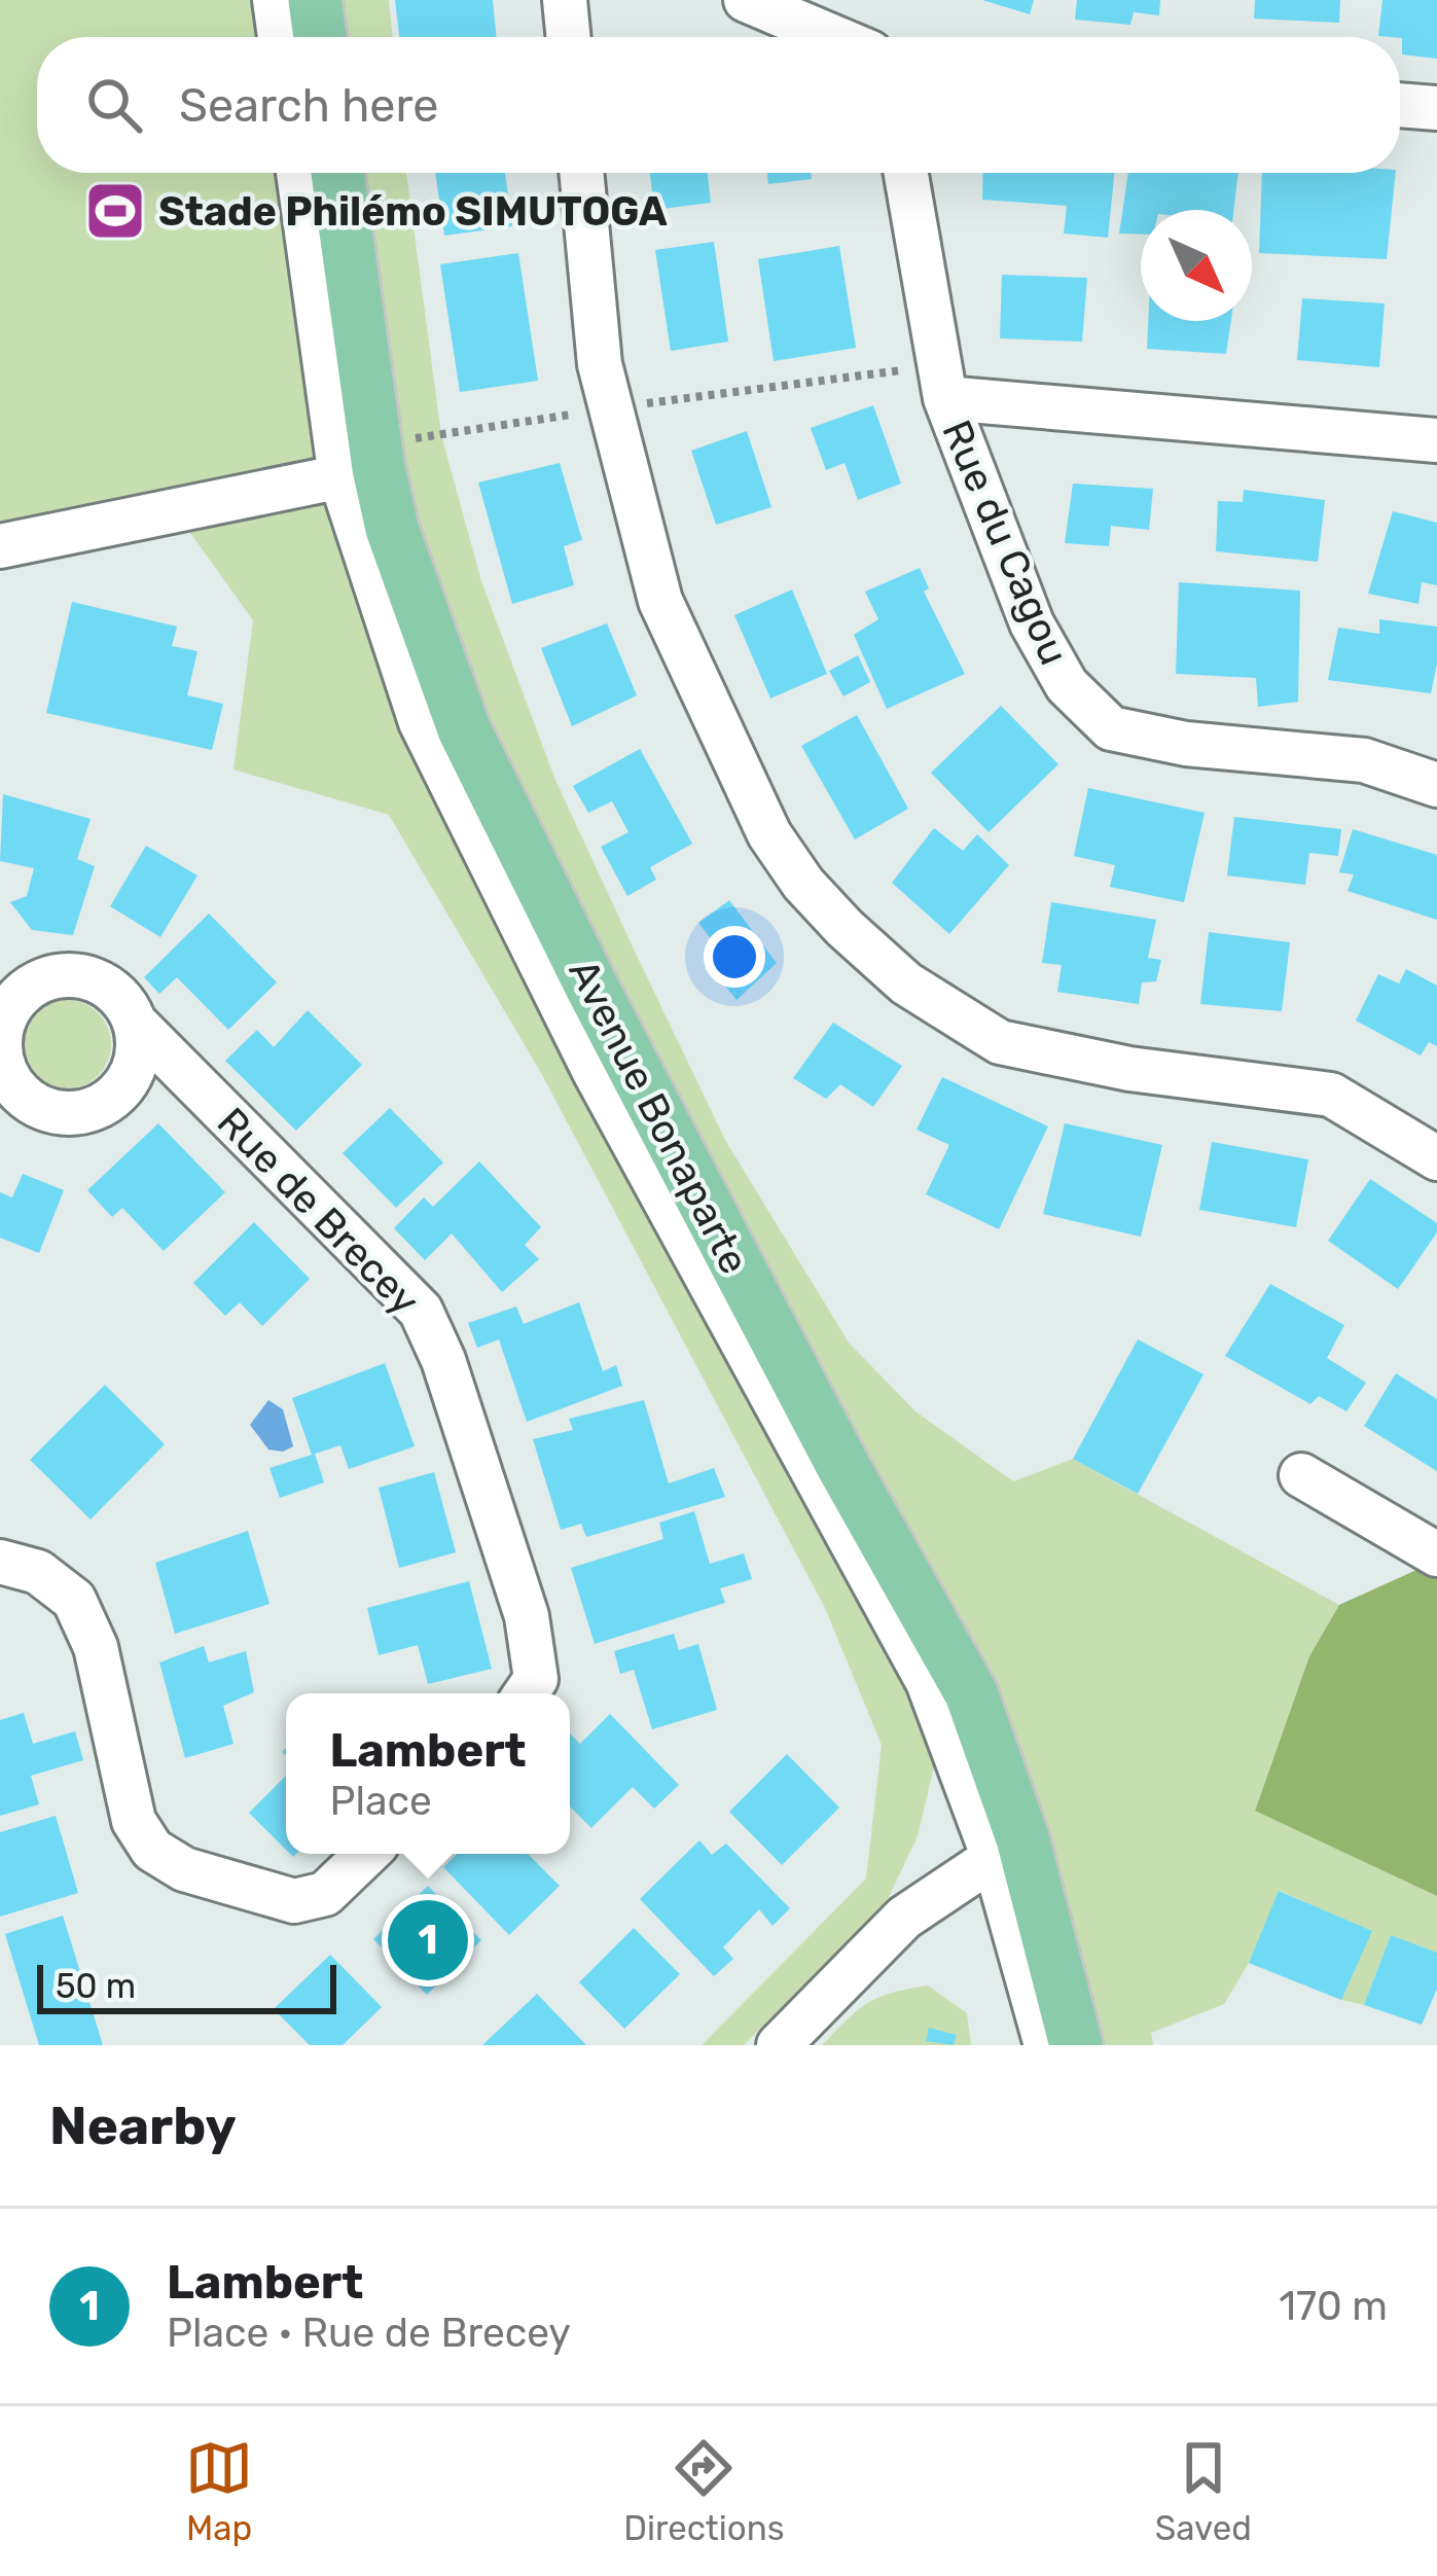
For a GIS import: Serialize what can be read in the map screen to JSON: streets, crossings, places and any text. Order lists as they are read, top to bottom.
{
  "streets": {
    "main road": ["Avenue Bonaparte"],
    "street": ["Rue du Cagou", "Rue de Brecey"]
  },
  "places": {
    "sports": ["Stade Philémo SIMUTOGA"]
  },
  "scale_bar": "50 m",
  "north": "bottom right",
  "page": {
    "search": "Search here",
    "popup": ["Lambert", "Place"],
    "pins": "1",
    "scale": "50 m",
    "heading": "Nearby",
    "list": [
      {
        "mark": "1",
        "name": "Lambert",
        "note": "Place · Rue de Brecey",
        "value": "170 m"
      }
    ],
    "nav": ["Map", "Directions", "Saved"]
  }
}
